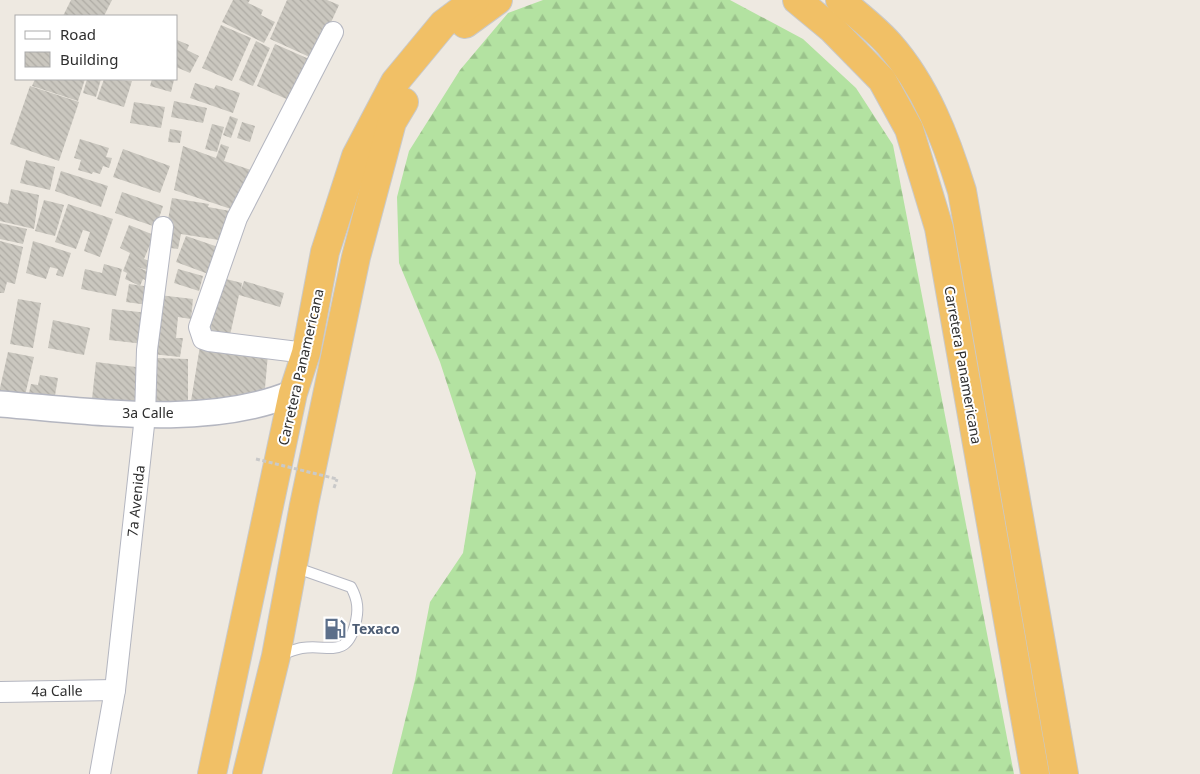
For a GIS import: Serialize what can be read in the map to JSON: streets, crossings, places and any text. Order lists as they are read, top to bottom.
{
  "streets": {
    "highway": ["Carretera Panamericana"],
    "street": ["3a Calle", "7a Avenida", "4a Calle"]
  },
  "crossings": [
    ["Carretera Panamericana", "3a Calle"],
    ["3a Calle", "7a Avenida"],
    ["7a Avenida", "4a Calle"]
  ],
  "places": {
    "fuel station": ["Texaco"]
  },
  "legend": ["Road", "Building"]
}
